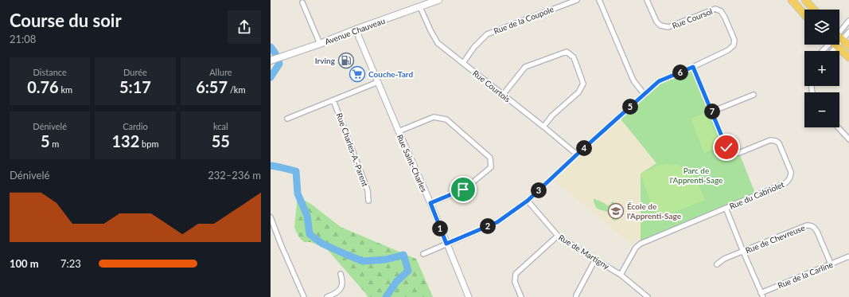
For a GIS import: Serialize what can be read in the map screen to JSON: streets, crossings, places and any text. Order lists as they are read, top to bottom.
{
  "streets": {
    "main road": ["Avenue Chauveau"],
    "street": [
      "Rue Coursol",
      "Rue de la Coupole",
      "Rue Courtois",
      "Rue Charles-A.-Parent",
      "Rue Saint-Charles",
      "Rue du Cabriolet",
      "Rue de Chevreuse",
      "Rue de Martigny",
      "Rue de la Carline"
    ]
  },
  "crossings": [
    ["Rue Coursol", "Rue Courtois"],
    ["Rue Coursol", "Rue Saint-Charles"],
    ["Rue Coursol", "Rue du Cabriolet"],
    ["Rue Coursol", "Rue de Martigny"],
    ["Rue de la Coupole", "Rue Courtois"],
    ["Avenue Chauveau", "Rue Courtois"],
    ["Avenue Chauveau", "Rue Saint-Charles"],
    ["Rue du Cabriolet", "Rue de Martigny"],
    ["Rue de Chevreuse", "Rue de la Carline"]
  ],
  "parks": ["Parc de l'Apprenti-Sage"],
  "places": {
    "fuel station": ["Irving"],
    "supermarket": ["Couche-Tard"],
    "school or university": ["École de l'Apprenti-Sage"]
  },
  "page": {
    "heading": ["Course du soir", "21:08"],
    "map_buttons": ["+", "−"],
    "stats": [
      ["Distance", "0.76 km"],
      ["Durée", "5:17"],
      ["Allure", "6:57 /km"],
      ["Dénivelé", "5 m"],
      ["Cardio", "132 bpm"],
      ["kcal", "55"]
    ],
    "pins": [
      "6",
      "5",
      "7",
      "4",
      "3",
      "2",
      "1"
    ],
    "chart": ["Dénivelé", "232–236 m"],
    "list": [
      {
        "name": "100 m",
        "note": "7:23"
      }
    ]
  }
}
